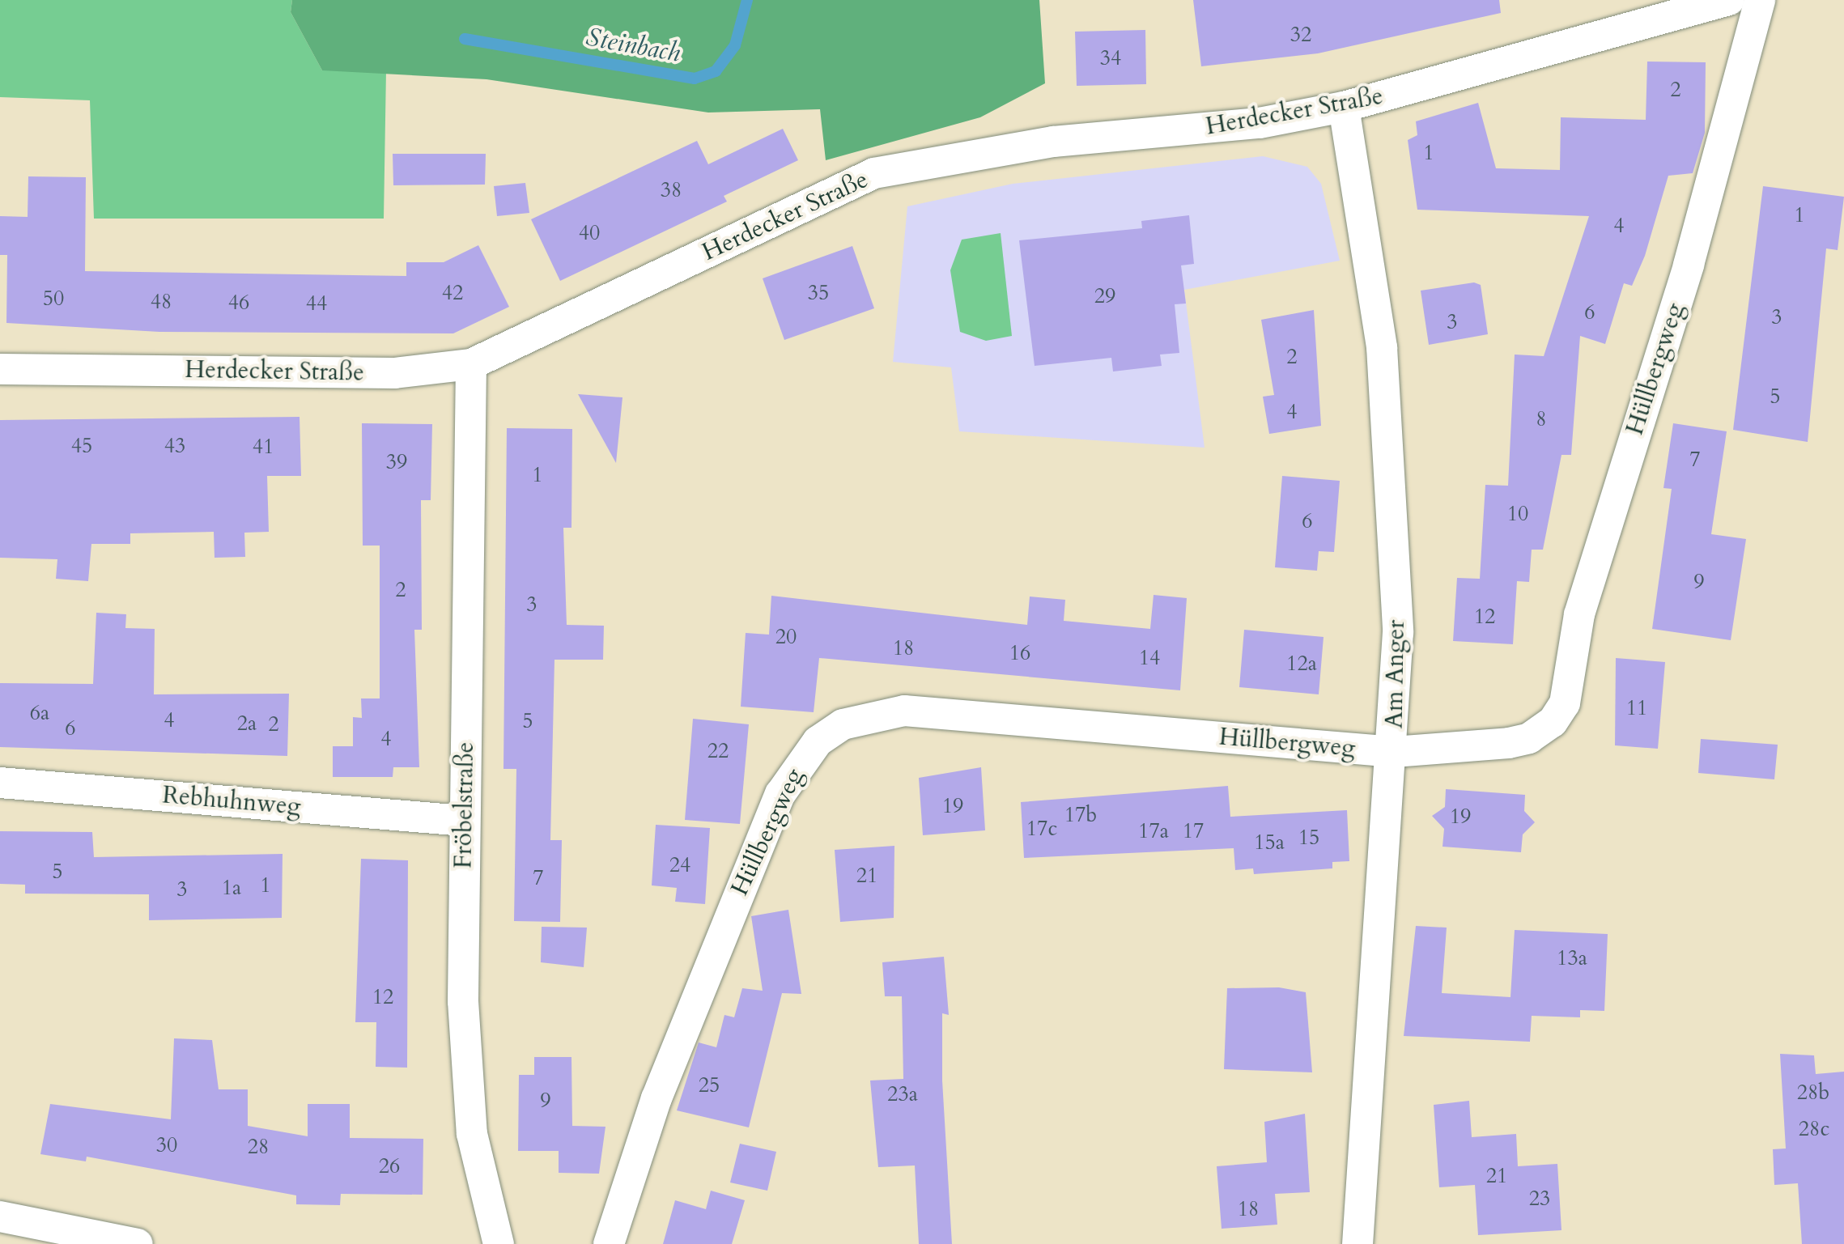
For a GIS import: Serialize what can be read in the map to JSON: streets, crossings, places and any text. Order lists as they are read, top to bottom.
{
  "streets": {
    "street": [
      "Herdecker Straße",
      "Hüllbergweg",
      "Am Anger",
      "Rebhuhnweg",
      "Fröbelstraße"
    ]
  },
  "crossings": [
    ["Herdecker Straße", "Am Anger"],
    ["Herdecker Straße", "Fröbelstraße"],
    ["Hüllbergweg", "Am Anger"],
    ["Rebhuhnweg", "Fröbelstraße"]
  ],
  "water": ["Steinbach"],
  "house_numbers": [
    "32",
    "34",
    "2",
    "1",
    "38",
    "1",
    "4",
    "40",
    "42",
    "35",
    "29",
    "50",
    "48",
    "46",
    "44",
    "6",
    "3",
    "3",
    "2",
    "5",
    "4",
    "8",
    "45",
    "43",
    "41",
    "7",
    "39",
    "1",
    "10",
    "6",
    "9",
    "2",
    "3",
    "12",
    "20",
    "18",
    "16",
    "14",
    "12a",
    "11",
    "6a",
    "4",
    "5",
    "2a",
    "2",
    "6",
    "4",
    "22",
    "19",
    "17b",
    "19",
    "17c",
    "17a",
    "17",
    "15",
    "15a",
    "24",
    "5",
    "21",
    "7",
    "1",
    "1a",
    "3",
    "13a",
    "12",
    "25",
    "28b",
    "23a",
    "9",
    "28c",
    "30",
    "28",
    "26",
    "21",
    "23",
    "18"
  ]
}
